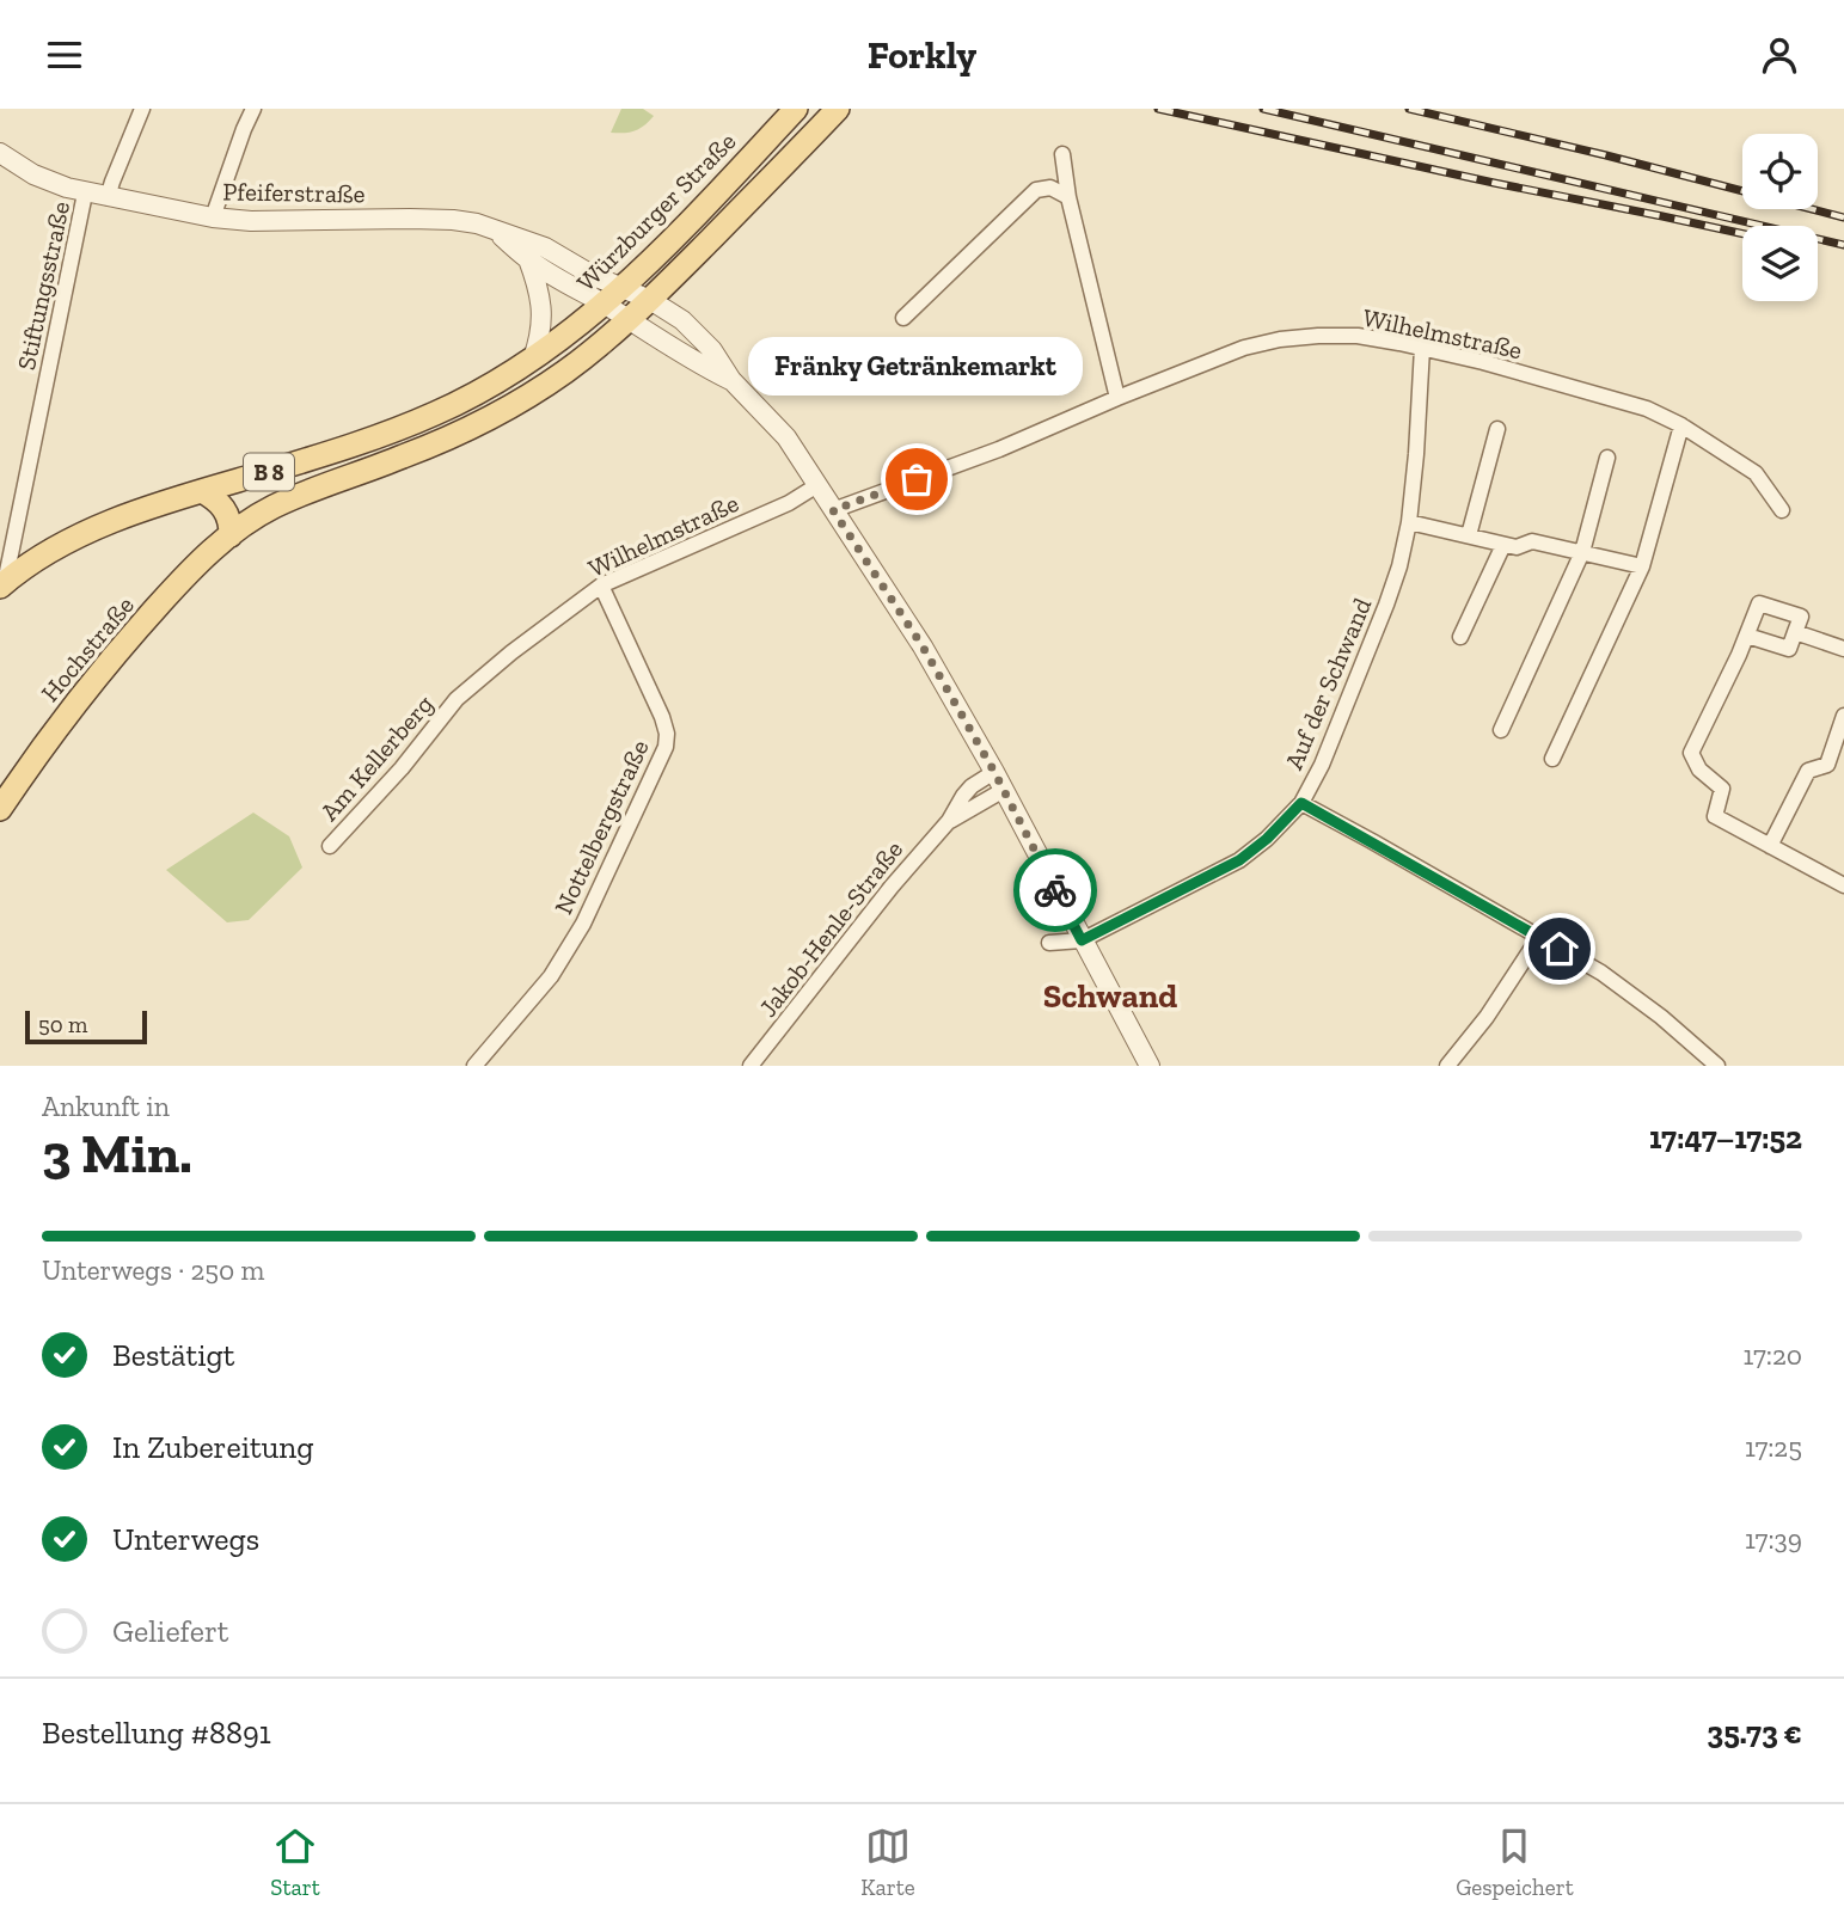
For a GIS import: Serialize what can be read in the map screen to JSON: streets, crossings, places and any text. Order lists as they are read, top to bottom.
{
  "streets": {
    "main road": ["Würzburger Straße", "B 8", "Hochstraße"],
    "street": [
      "Pfeiferstraße",
      "Stiftungsstraße",
      "Wilhelmstraße",
      "Auf der Schwand",
      "Am Kellerberg",
      "Nottelbergstraße",
      "Jakob-Henle-Straße"
    ]
  },
  "crossings": [
    ["Pfeiferstraße", "Würzburger Straße"],
    ["Pfeiferstraße", "Stiftungsstraße"],
    ["Pfeiferstraße", "B 8"],
    ["Würzburger Straße", "Stiftungsstraße"],
    ["Wilhelmstraße", "Auf der Schwand"],
    ["Wilhelmstraße", "Am Kellerberg"],
    ["Wilhelmstraße", "Nottelbergstraße"],
    ["B 8", "Hochstraße"]
  ],
  "districts": ["Schwand"],
  "places": ["Fränky Getränkemarkt"],
  "scale_bar": "50 m",
  "page": {
    "header": "Forkly",
    "bubble": "Fränky Getränkemarkt",
    "scale": "50 m",
    "heading": ["3 Min.", "Ankunft in", "17:47–17:52"],
    "panel": ["Bestellung #8891", "35.73 €"],
    "bar": "Unterwegs · 250 m",
    "list": [
      ["Bestätigt", "17:20"],
      ["In Zubereitung", "17:25"],
      ["Unterwegs", "17:39"],
      "Geliefert"
    ],
    "tabs": ["Start", "Karte", "Gespeichert"]
  }
}
